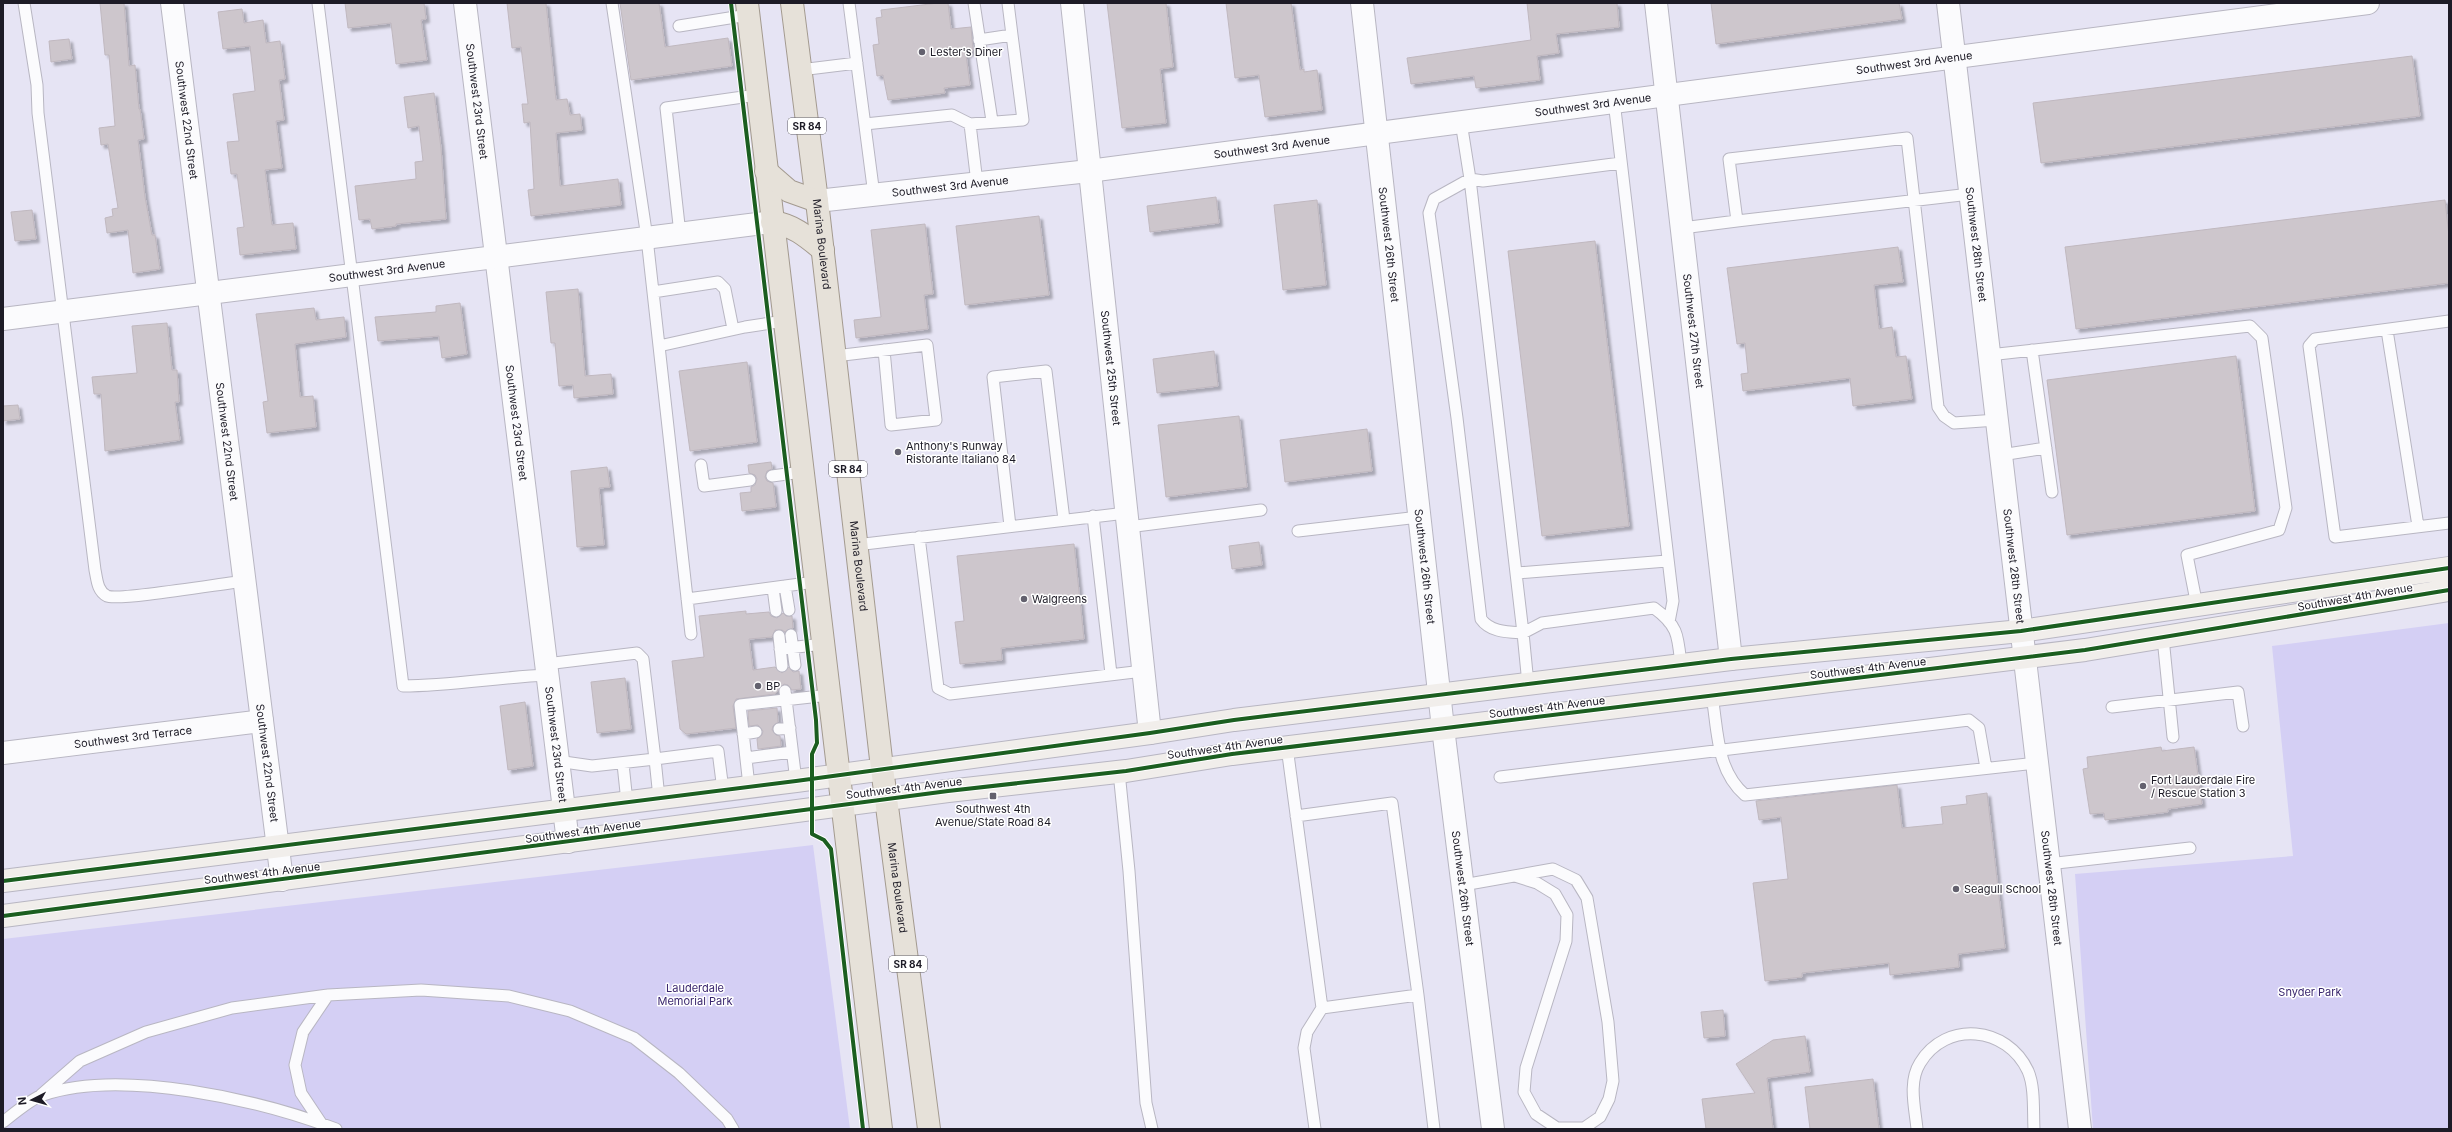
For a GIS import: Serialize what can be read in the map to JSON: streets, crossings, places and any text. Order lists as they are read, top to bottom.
{
  "streets": {
    "main road": ["SR 84", "Marina Boulevard"],
    "street": [
      "Southwest 3rd Avenue",
      "Southwest 23rd Street",
      "Southwest 22nd Street",
      "Southwest 26th Street",
      "Southwest 28th Street",
      "Southwest 27th Street",
      "Southwest 25th Street",
      "Southwest 4th Avenue",
      "Southwest 3rd Terrace"
    ]
  },
  "crossings": [
    ["Southwest 3rd Avenue", "Southwest 23rd Street"],
    ["Southwest 3rd Avenue", "Southwest 22nd Street"],
    ["Southwest 3rd Avenue", "Marina Boulevard"],
    ["Southwest 3rd Avenue", "Southwest 26th Street"],
    ["Southwest 3rd Avenue", "Southwest 28th Street"],
    ["Southwest 3rd Avenue", "Southwest 27th Street"],
    ["Southwest 3rd Avenue", "Southwest 25th Street"],
    ["Southwest 23rd Street", "Southwest 4th Avenue"],
    ["Southwest 22nd Street", "Southwest 4th Avenue"],
    ["Southwest 22nd Street", "Southwest 3rd Terrace"],
    ["Marina Boulevard", "Southwest 4th Avenue"],
    ["Southwest 26th Street", "Southwest 4th Avenue"],
    ["Southwest 28th Street", "Southwest 4th Avenue"],
    ["Southwest 27th Street", "Southwest 4th Avenue"],
    ["Southwest 25th Street", "Southwest 4th Avenue"]
  ],
  "parks": ["Lauderdale Memorial Park", "Snyder Park"],
  "places": {
    "other": [
      "Lester's Diner",
      "Anthony's Runway Ristorante Italiano 84",
      "Walgreens",
      "BP",
      "Fort Lauderdale Fire / Rescue Station 3",
      "Seagull School"
    ],
    "transit": ["Southwest 4th Avenue/State Road 84"]
  },
  "north": "left"
}
